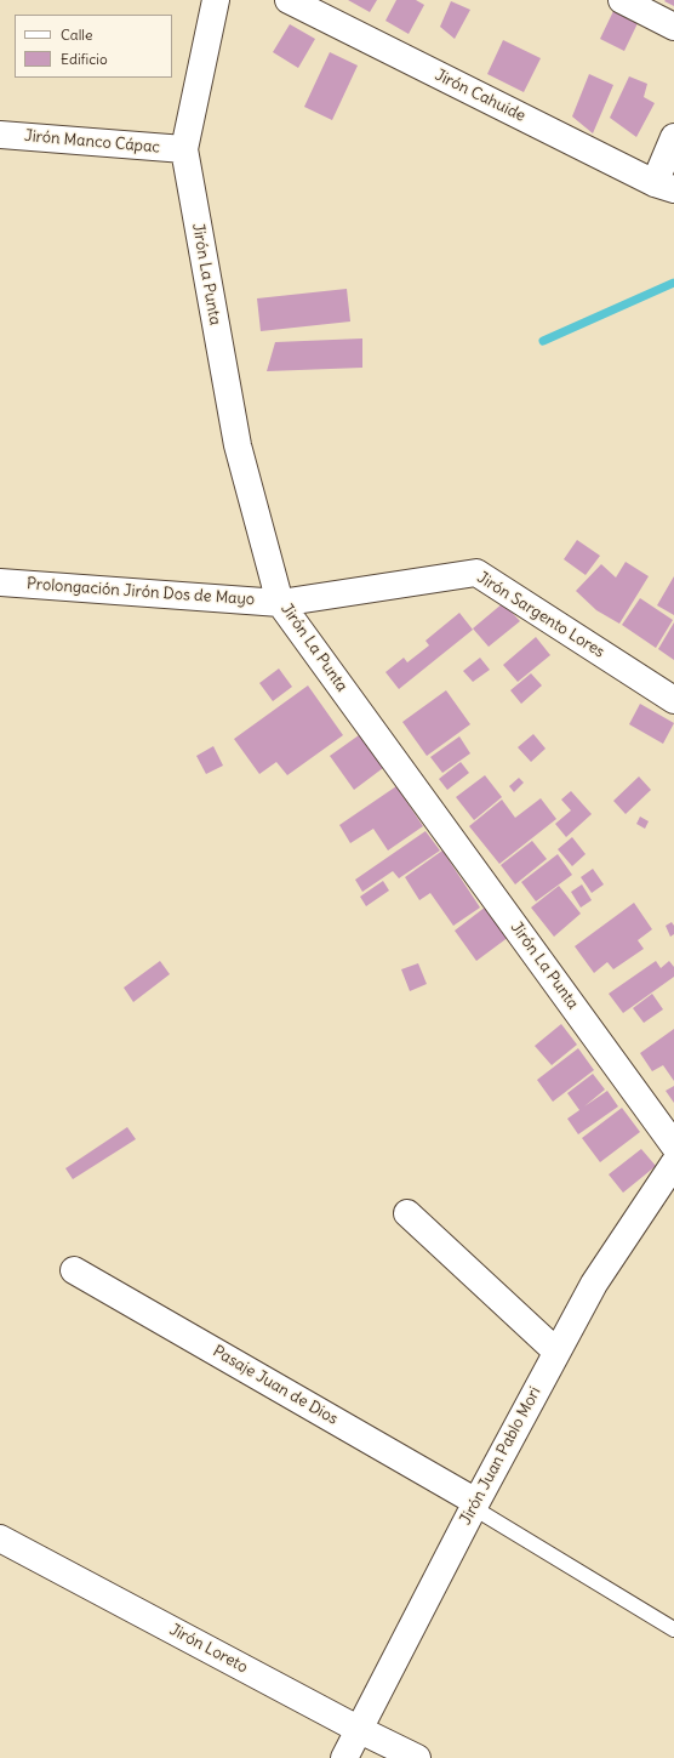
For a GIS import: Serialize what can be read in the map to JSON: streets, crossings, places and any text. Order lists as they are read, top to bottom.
{
  "streets": {
    "street": [
      "Jirón Cahuide",
      "Jirón Manco Cápac",
      "Jirón La Punta",
      "Prolongación Jirón Dos de Mayo",
      "Jirón Sargento Lores",
      "Pasaje Juan de Dios",
      "Jirón Juan Pablo Mori",
      "Jirón Loreto"
    ]
  },
  "crossings": [
    ["Jirón Manco Cápac", "Jirón La Punta"],
    ["Jirón La Punta", "Prolongación Jirón Dos de Mayo"],
    ["Jirón La Punta", "Jirón Sargento Lores"],
    ["Prolongación Jirón Dos de Mayo", "Jirón Sargento Lores"],
    ["Pasaje Juan de Dios", "Jirón Juan Pablo Mori"],
    ["Jirón Juan Pablo Mori", "Jirón Loreto"]
  ],
  "legend": ["Calle", "Edificio"]
}
